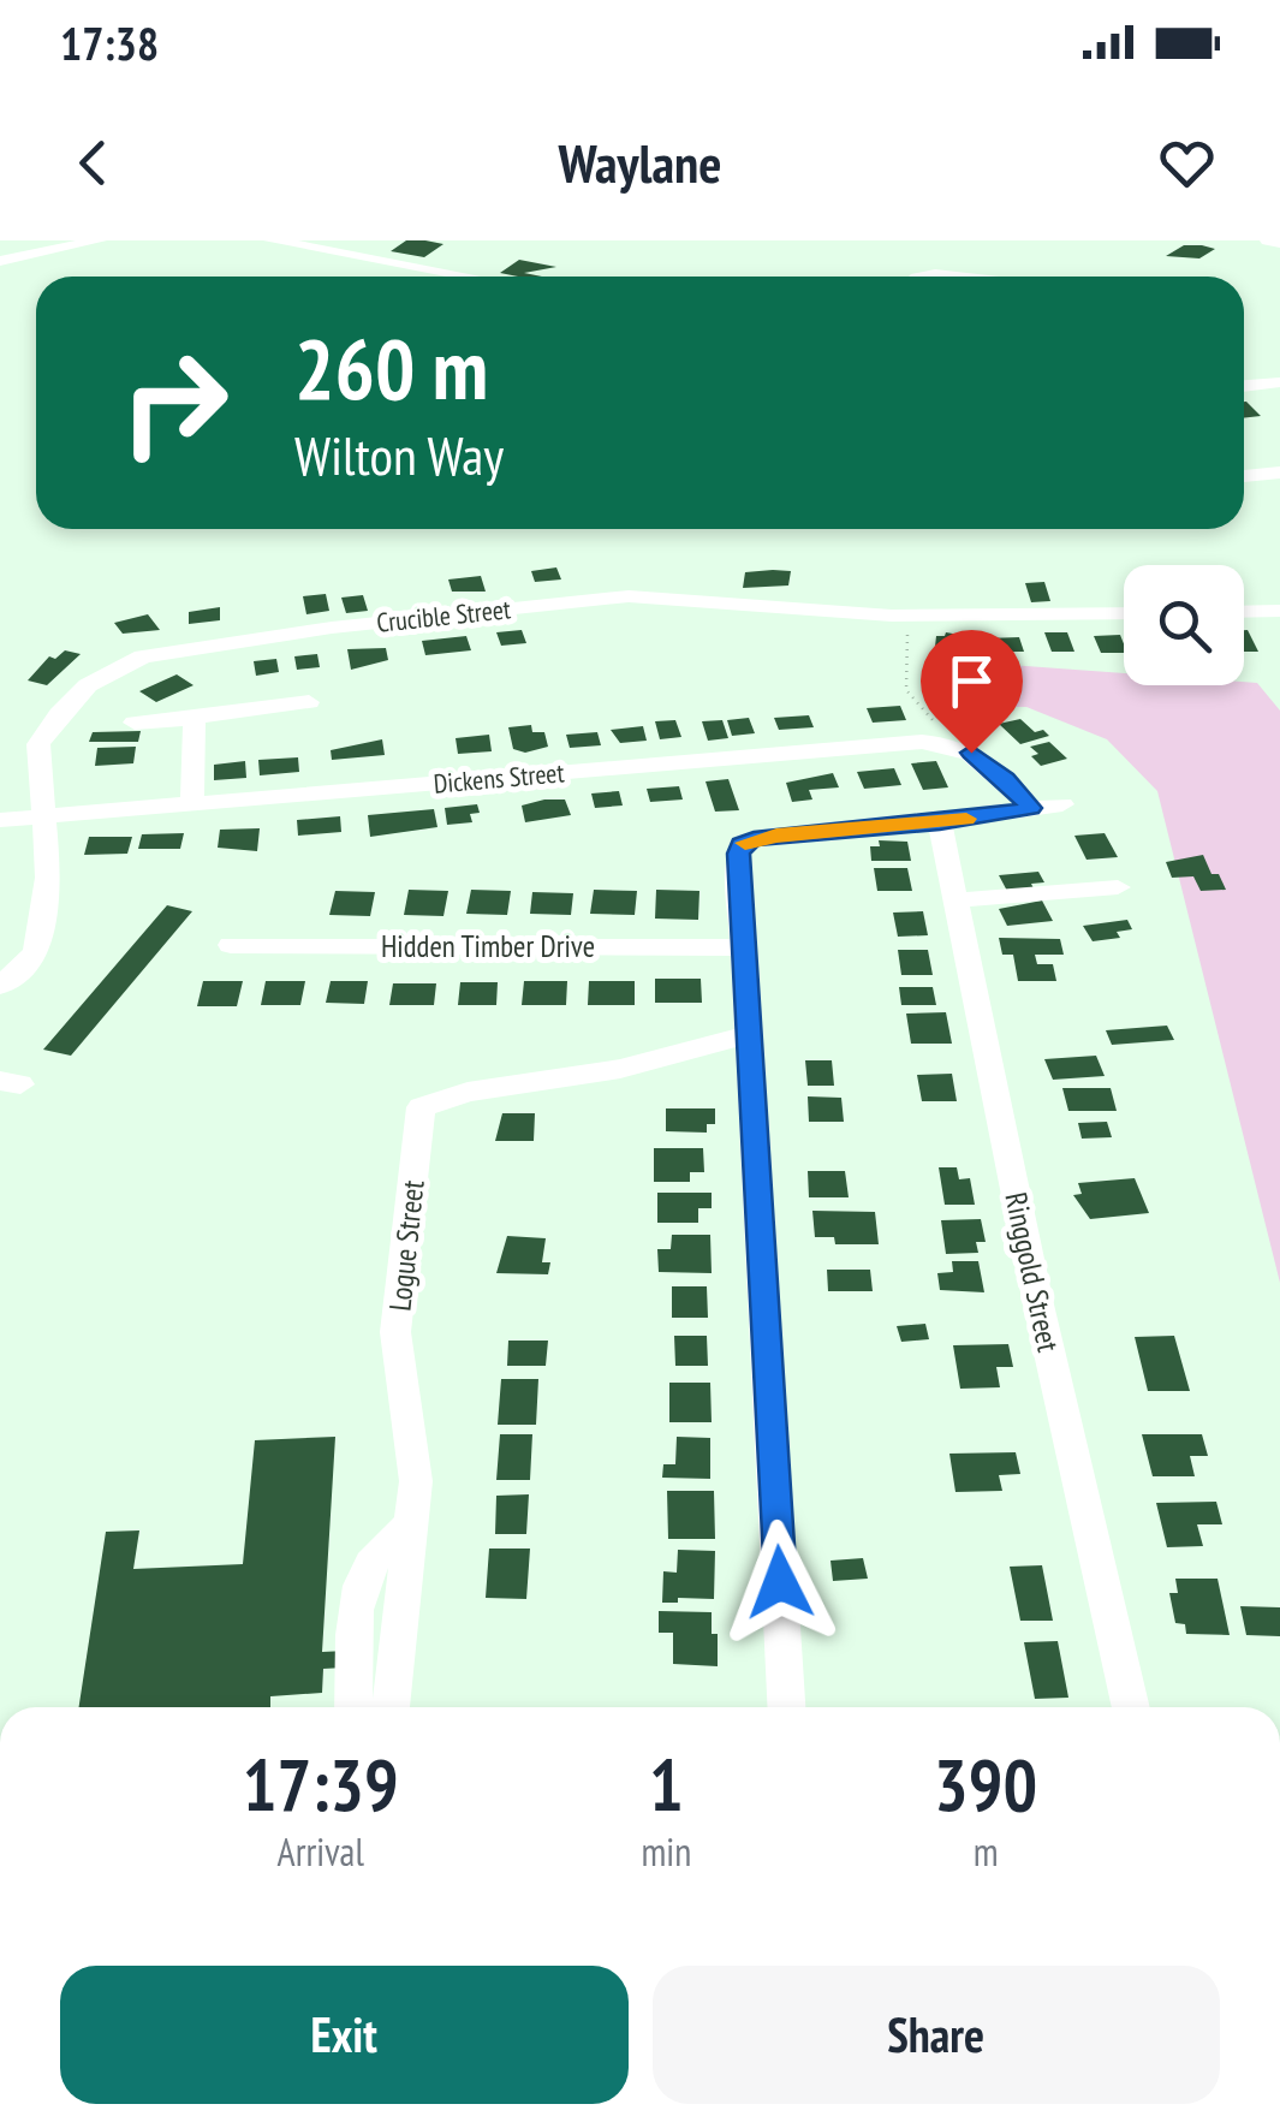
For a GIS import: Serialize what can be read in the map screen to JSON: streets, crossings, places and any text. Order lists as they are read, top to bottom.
{
  "streets": {
    "street": [
      "Crucible Street",
      "Dickens Street",
      "Hidden Timber Drive",
      "Logue Street",
      "Ringgold Street"
    ]
  },
  "crossings": [
    ["Crucible Street", "Dickens Street"]
  ],
  "page": {
    "status": "17:38",
    "header": "Waylane",
    "turn": ["260 m", "Wilton Way"],
    "eta": [
      "17:39",
      "Arrival",
      "1",
      "min",
      "390",
      "m"
    ],
    "buttons": ["Exit", "Share"]
  }
}
